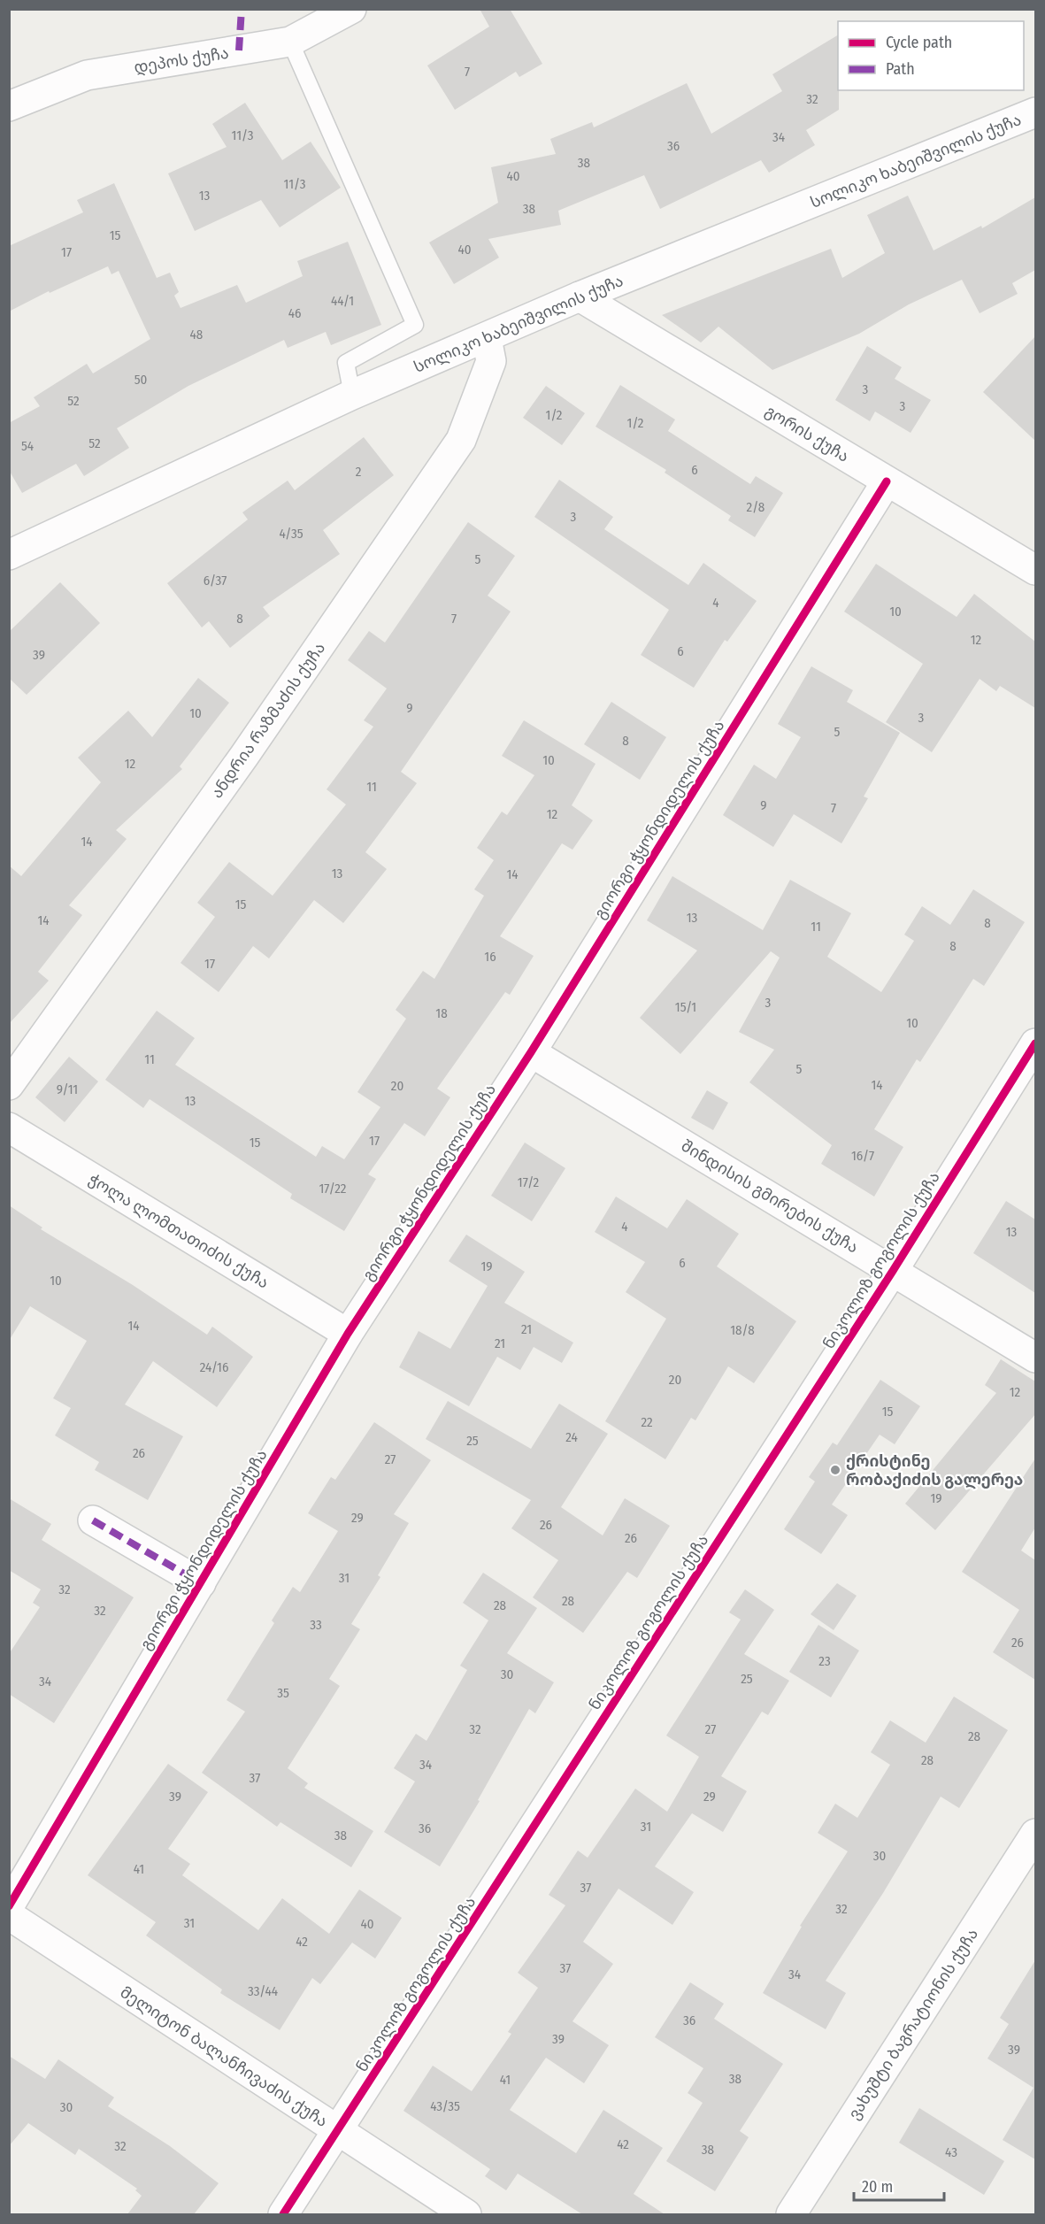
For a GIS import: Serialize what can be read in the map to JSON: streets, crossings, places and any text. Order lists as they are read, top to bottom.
{
  "streets": {
    "street": [
      "დეპოს ქუჩა",
      "სოლიკო ხაბეიშვილის ქუჩა",
      "გორის ქუჩა",
      "ანდრია რაზმაძის ქუჩა",
      "გიორგი ჭყონდიდელის ქუჩა",
      "შინდისის გმირების ქუჩა",
      "ჭოლა ლომთათიძის ქუჩა",
      "ნიკოლოზ გოგოლის ქუჩა",
      "ვახუშტი ბაგრატიონის ქუჩა",
      "მელიტონ ბალანჩივაძის ქუჩა"
    ]
  },
  "crossings": [
    ["სოლიკო ხაბეიშვილის ქუჩა", "გორის ქუჩა"],
    ["სოლიკო ხაბეიშვილის ქუჩა", "ანდრია რაზმაძის ქუჩა"],
    ["გორის ქუჩა", "გიორგი ჭყონდიდელის ქუჩა"],
    ["გიორგი ჭყონდიდელის ქუჩა", "შინდისის გმირების ქუჩა"],
    ["გიორგი ჭყონდიდელის ქუჩა", "ჭოლა ლომთათიძის ქუჩა"],
    ["შინდისის გმირების ქუჩა", "ნიკოლოზ გოგოლის ქუჩა"],
    ["ნიკოლოზ გოგოლის ქუჩა", "მელიტონ ბალანჩივაძის ქუჩა"]
  ],
  "places": ["ქრისტინე რობაქიძის გალერეა"],
  "house_numbers": [
    "7",
    "32",
    "11/3",
    "34",
    "36",
    "38",
    "40",
    "11/3",
    "13",
    "38",
    "15",
    "40",
    "17",
    "44/1",
    "46",
    "48",
    "50",
    "3",
    "52",
    "3",
    "1/2",
    "1/2",
    "52",
    "54",
    "6",
    "2",
    "2/8",
    "3",
    "4/35",
    "5",
    "6/37",
    "4",
    "10",
    "8",
    "7",
    "12",
    "6",
    "39",
    "9",
    "10",
    "3",
    "5",
    "8",
    "10",
    "12",
    "11",
    "9",
    "7",
    "12",
    "14",
    "13",
    "14",
    "15",
    "13",
    "14",
    "8",
    "11",
    "8",
    "16",
    "17",
    "3",
    "15/1",
    "18",
    "10",
    "11",
    "5",
    "14",
    "20",
    "9/11",
    "13",
    "17",
    "15",
    "16/7",
    "17/2",
    "17/22",
    "4",
    "13",
    "6",
    "19",
    "10",
    "14",
    "21",
    "18/8",
    "21",
    "24/16",
    "20",
    "12",
    "15",
    "22",
    "24",
    "25",
    "26",
    "27",
    "19",
    "29",
    "26",
    "26",
    "31",
    "32",
    "28",
    "28",
    "32",
    "33",
    "26",
    "23",
    "30",
    "25",
    "34",
    "35",
    "32",
    "27",
    "28",
    "28",
    "34",
    "37",
    "39",
    "29",
    "31",
    "36",
    "38",
    "30",
    "41",
    "37",
    "32",
    "31",
    "40",
    "42",
    "37",
    "34",
    "33/44",
    "36",
    "39",
    "39",
    "38",
    "41",
    "43/35",
    "30",
    "42",
    "32",
    "38",
    "43"
  ],
  "legend": ["Cycle path", "Path"],
  "scale_bar": "20 m"
}
